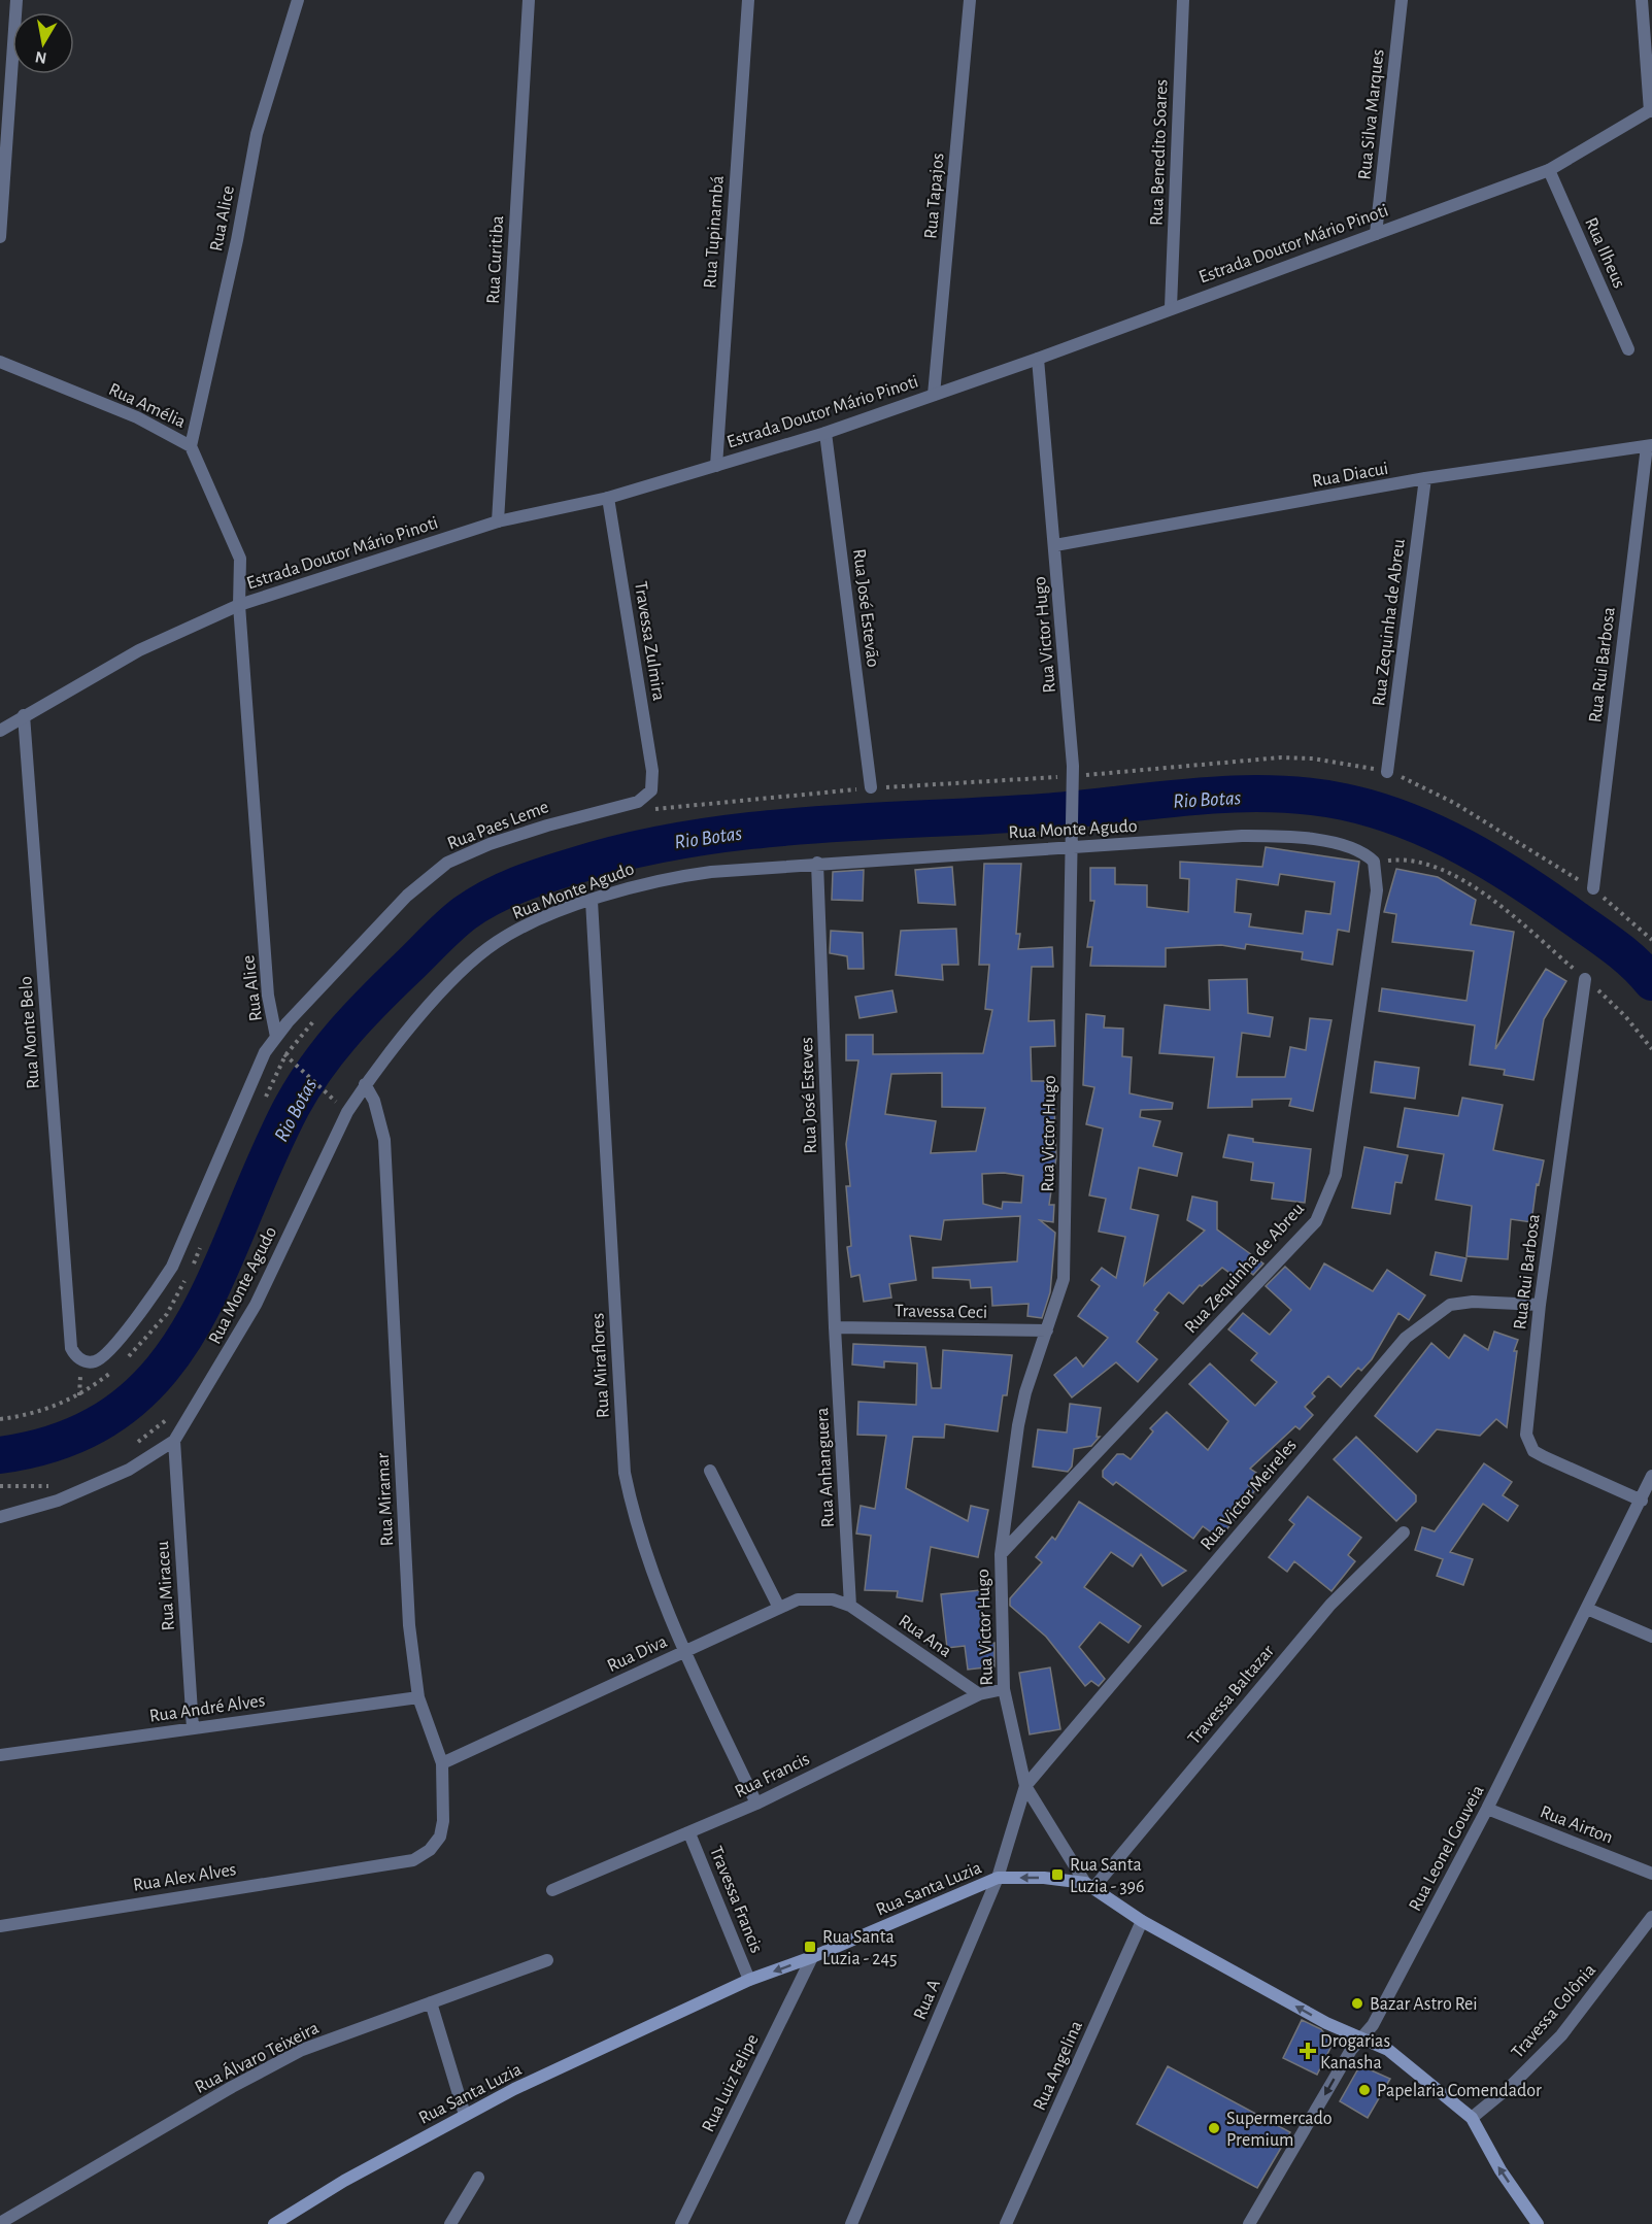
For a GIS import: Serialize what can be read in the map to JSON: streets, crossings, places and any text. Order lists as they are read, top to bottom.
{
  "streets": {
    "main road": ["Rua Santa Luzia"],
    "street": [
      "Rua Silva Marques",
      "Rua Benedito Soares",
      "Rua Tapajos",
      "Rua Alice",
      "Rua Tupinambá",
      "Estrada Doutor Mário Pinoti",
      "Rua Ilheus",
      "Rua Curitiba",
      "Rua Amélia",
      "Rua Diacui",
      "Rua José Estevão",
      "Rua Zequinha de Abreu",
      "Rua Victor Hugo",
      "Travessa Zulmira",
      "Rua Rui Barbosa",
      "Rua Paes Leme",
      "Rua Monte Agudo",
      "Rua Monte Belo",
      "Rua José Esteves",
      "Travessa Ceci",
      "Rua Miraflores",
      "Rua Anhanguera",
      "Rua Victor Meireles",
      "Rua Miramar",
      "Rua Miraceu",
      "Rua Ana",
      "Rua Diva",
      "Travessa Baltazar",
      "Rua André Alves",
      "Rua Francis",
      "Rua Airton",
      "Rua Leonel Gouveia",
      "Rua Alex Alves",
      "Travessa Francis",
      "Rua A",
      "Travessa Colônia",
      "Rua Álvaro Teixeira",
      "Rua Angelina",
      "Rua Luiz Felipe"
    ]
  },
  "crossings": [
    ["Rua Silva Marques", "Estrada Doutor Mário Pinoti"],
    ["Rua Benedito Soares", "Estrada Doutor Mário Pinoti"],
    ["Rua Tapajos", "Estrada Doutor Mário Pinoti"],
    ["Rua Alice", "Estrada Doutor Mário Pinoti"],
    ["Rua Alice", "Rua Amélia"],
    ["Rua Alice", "Rua Paes Leme"],
    ["Rua Alice", "Rua Monte Belo"],
    ["Rua Tupinambá", "Estrada Doutor Mário Pinoti"],
    ["Estrada Doutor Mário Pinoti", "Rua Ilheus"],
    ["Estrada Doutor Mário Pinoti", "Rua Curitiba"],
    ["Estrada Doutor Mário Pinoti", "Rua Amélia"],
    ["Estrada Doutor Mário Pinoti", "Rua José Estevão"],
    ["Estrada Doutor Mário Pinoti", "Rua Victor Hugo"],
    ["Estrada Doutor Mário Pinoti", "Travessa Zulmira"],
    ["Estrada Doutor Mário Pinoti", "Rua Monte Belo"],
    ["Rua Diacui", "Rua Zequinha de Abreu"],
    ["Rua Diacui", "Rua Victor Hugo"],
    ["Rua Diacui", "Rua Rui Barbosa"],
    ["Rua Zequinha de Abreu", "Rua Victor Hugo"],
    ["Rua Zequinha de Abreu", "Rua Monte Agudo"],
    ["Rua Victor Hugo", "Rua Monte Agudo"],
    ["Rua Victor Hugo", "Travessa Ceci"],
    ["Rua Victor Hugo", "Rua Victor Meireles"],
    ["Rua Victor Hugo", "Travessa Baltazar"],
    ["Rua Victor Hugo", "Rua Francis"],
    ["Rua Victor Hugo", "Rua Santa Luzia"],
    ["Rua Victor Hugo", "Rua A"],
    ["Travessa Zulmira", "Rua Paes Leme"],
    ["Rua Rui Barbosa", "Rua Victor Meireles"],
    ["Rua Rui Barbosa", "Rua Leonel Gouveia"],
    ["Rua Monte Agudo", "Rua José Esteves"],
    ["Rua Monte Agudo", "Rua Miraflores"],
    ["Rua Monte Agudo", "Rua Miramar"],
    ["Rua Monte Agudo", "Rua Miraceu"],
    ["Rua José Esteves", "Travessa Ceci"],
    ["Rua José Esteves", "Rua Anhanguera"],
    ["Travessa Ceci", "Rua Anhanguera"],
    ["Rua Miraflores", "Rua Diva"],
    ["Rua Miraflores", "Rua Francis"],
    ["Rua Anhanguera", "Rua Ana"],
    ["Rua Anhanguera", "Rua Diva"],
    ["Rua Victor Meireles", "Rua A"],
    ["Rua Miramar", "Rua Diva"],
    ["Rua Miramar", "Rua André Alves"],
    ["Rua Miramar", "Rua Alex Alves"],
    ["Rua Miraceu", "Rua André Alves"],
    ["Rua Ana", "Rua Diva"],
    ["Rua Ana", "Rua Francis"],
    ["Travessa Baltazar", "Rua Santa Luzia"],
    ["Rua Francis", "Travessa Francis"],
    ["Rua Airton", "Rua Leonel Gouveia"],
    ["Rua Leonel Gouveia", "Rua Santa Luzia"],
    ["Rua Santa Luzia", "Travessa Francis"],
    ["Rua Santa Luzia", "Rua A"],
    ["Rua Santa Luzia", "Travessa Colônia"],
    ["Rua Santa Luzia", "Rua Angelina"],
    ["Rua Santa Luzia", "Rua Luiz Felipe"]
  ],
  "water": ["Rio Botas"],
  "places": {
    "transit": ["Rua Santa Luzia - 396", "Rua Santa Luzia - 245"],
    "other": ["Bazar Astro Rei", "Papelaria Comendador", "Supermercado Premium"],
    "health": ["Drogarias Kanasha"]
  },
  "north": "bottom"
}
